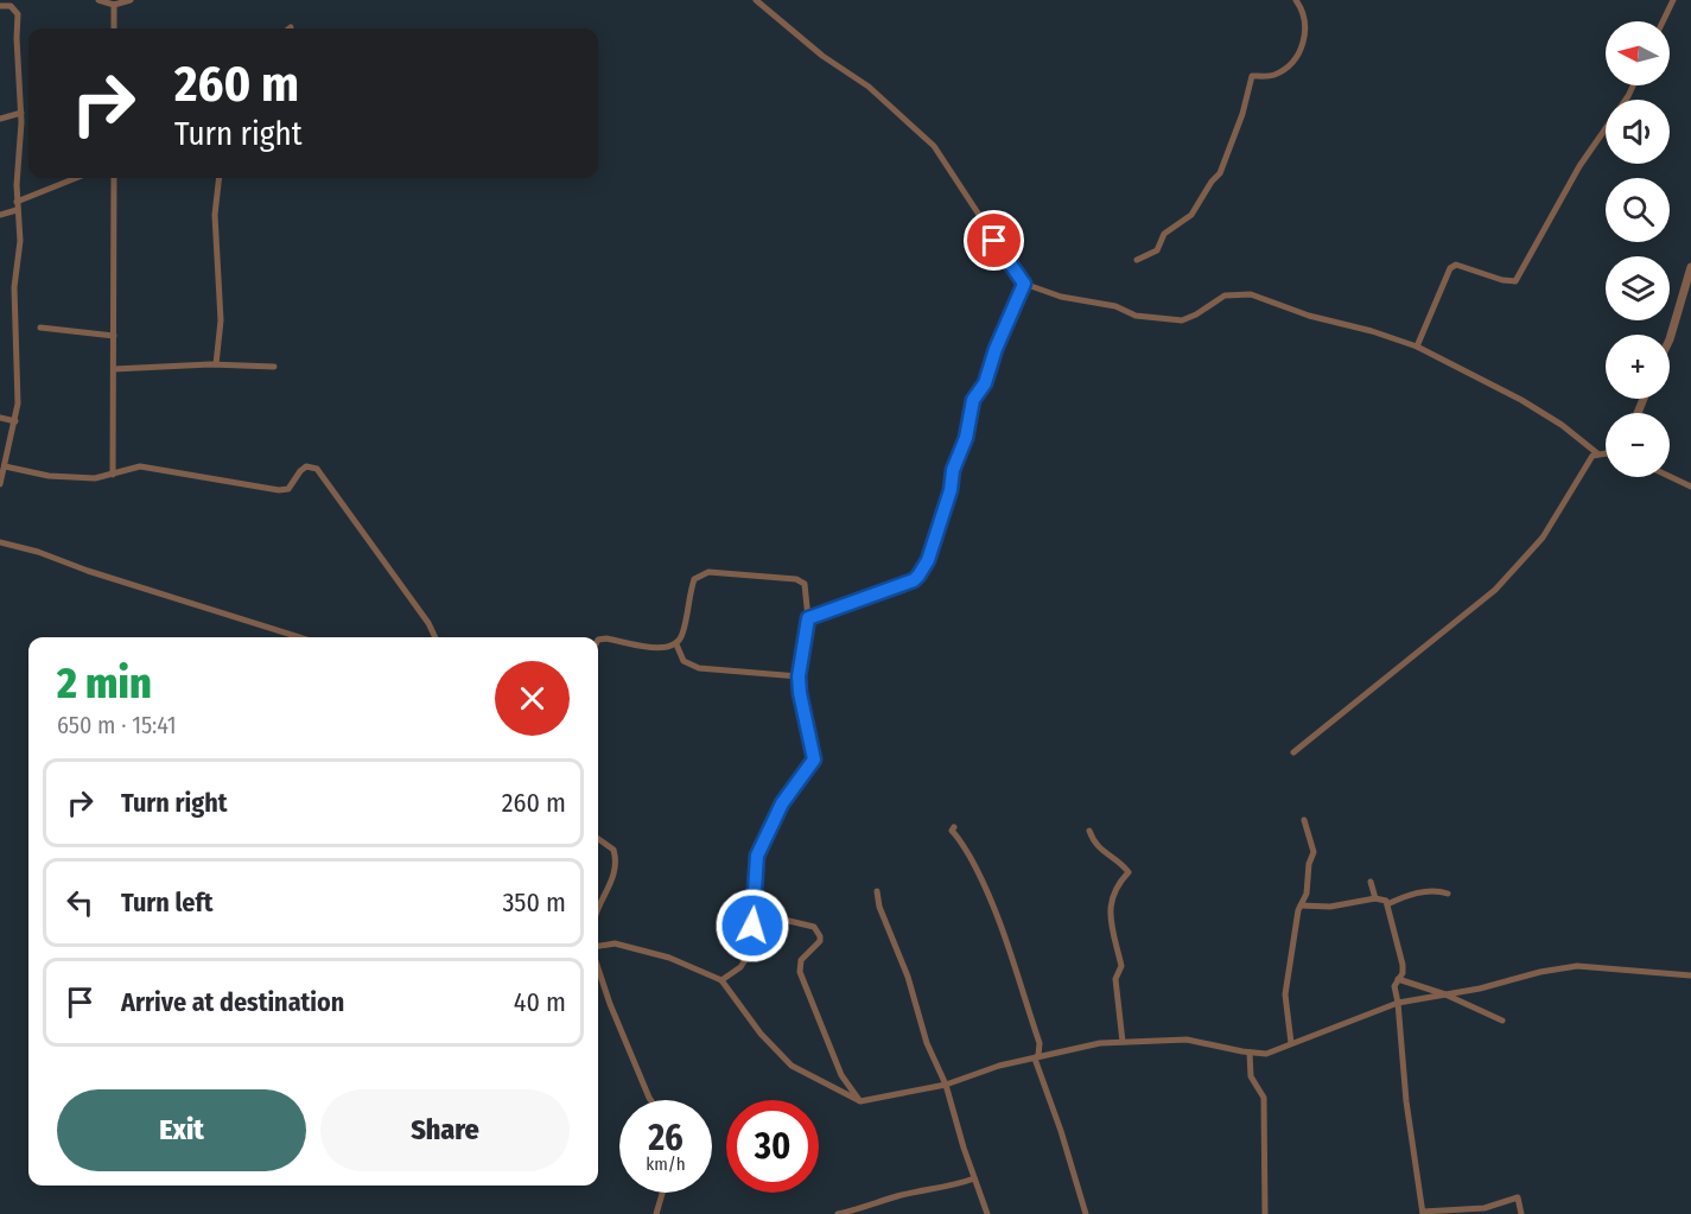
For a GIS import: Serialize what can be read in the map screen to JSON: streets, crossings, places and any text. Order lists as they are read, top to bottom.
{
  "north": "left",
  "page": {
    "map_buttons": ["+", "−"],
    "turn": ["260 m", "Turn right"],
    "heading": ["2 min", "650 m · 15:41"],
    "list": [
      {
        "name": "Turn right",
        "value": "260 m"
      },
      {
        "name": "Turn left",
        "value": "350 m"
      },
      {
        "name": "Arrive at destination",
        "value": "40 m"
      }
    ],
    "buttons": ["Exit", "Share"],
    "speed": "26 km/h",
    "limit": "30"
  }
}
